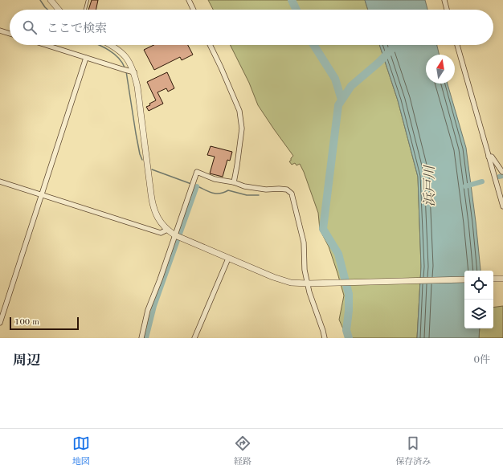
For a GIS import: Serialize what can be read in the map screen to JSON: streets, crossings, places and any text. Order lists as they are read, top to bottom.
{
  "water": ["浜戸川"],
  "scale_bar": "100 m",
  "north": "top",
  "page": {
    "search": "ここで検索",
    "scale": "100 m",
    "heading": ["周辺", "0件"],
    "nav": ["地図", "経路", "保存済み"]
  }
}
